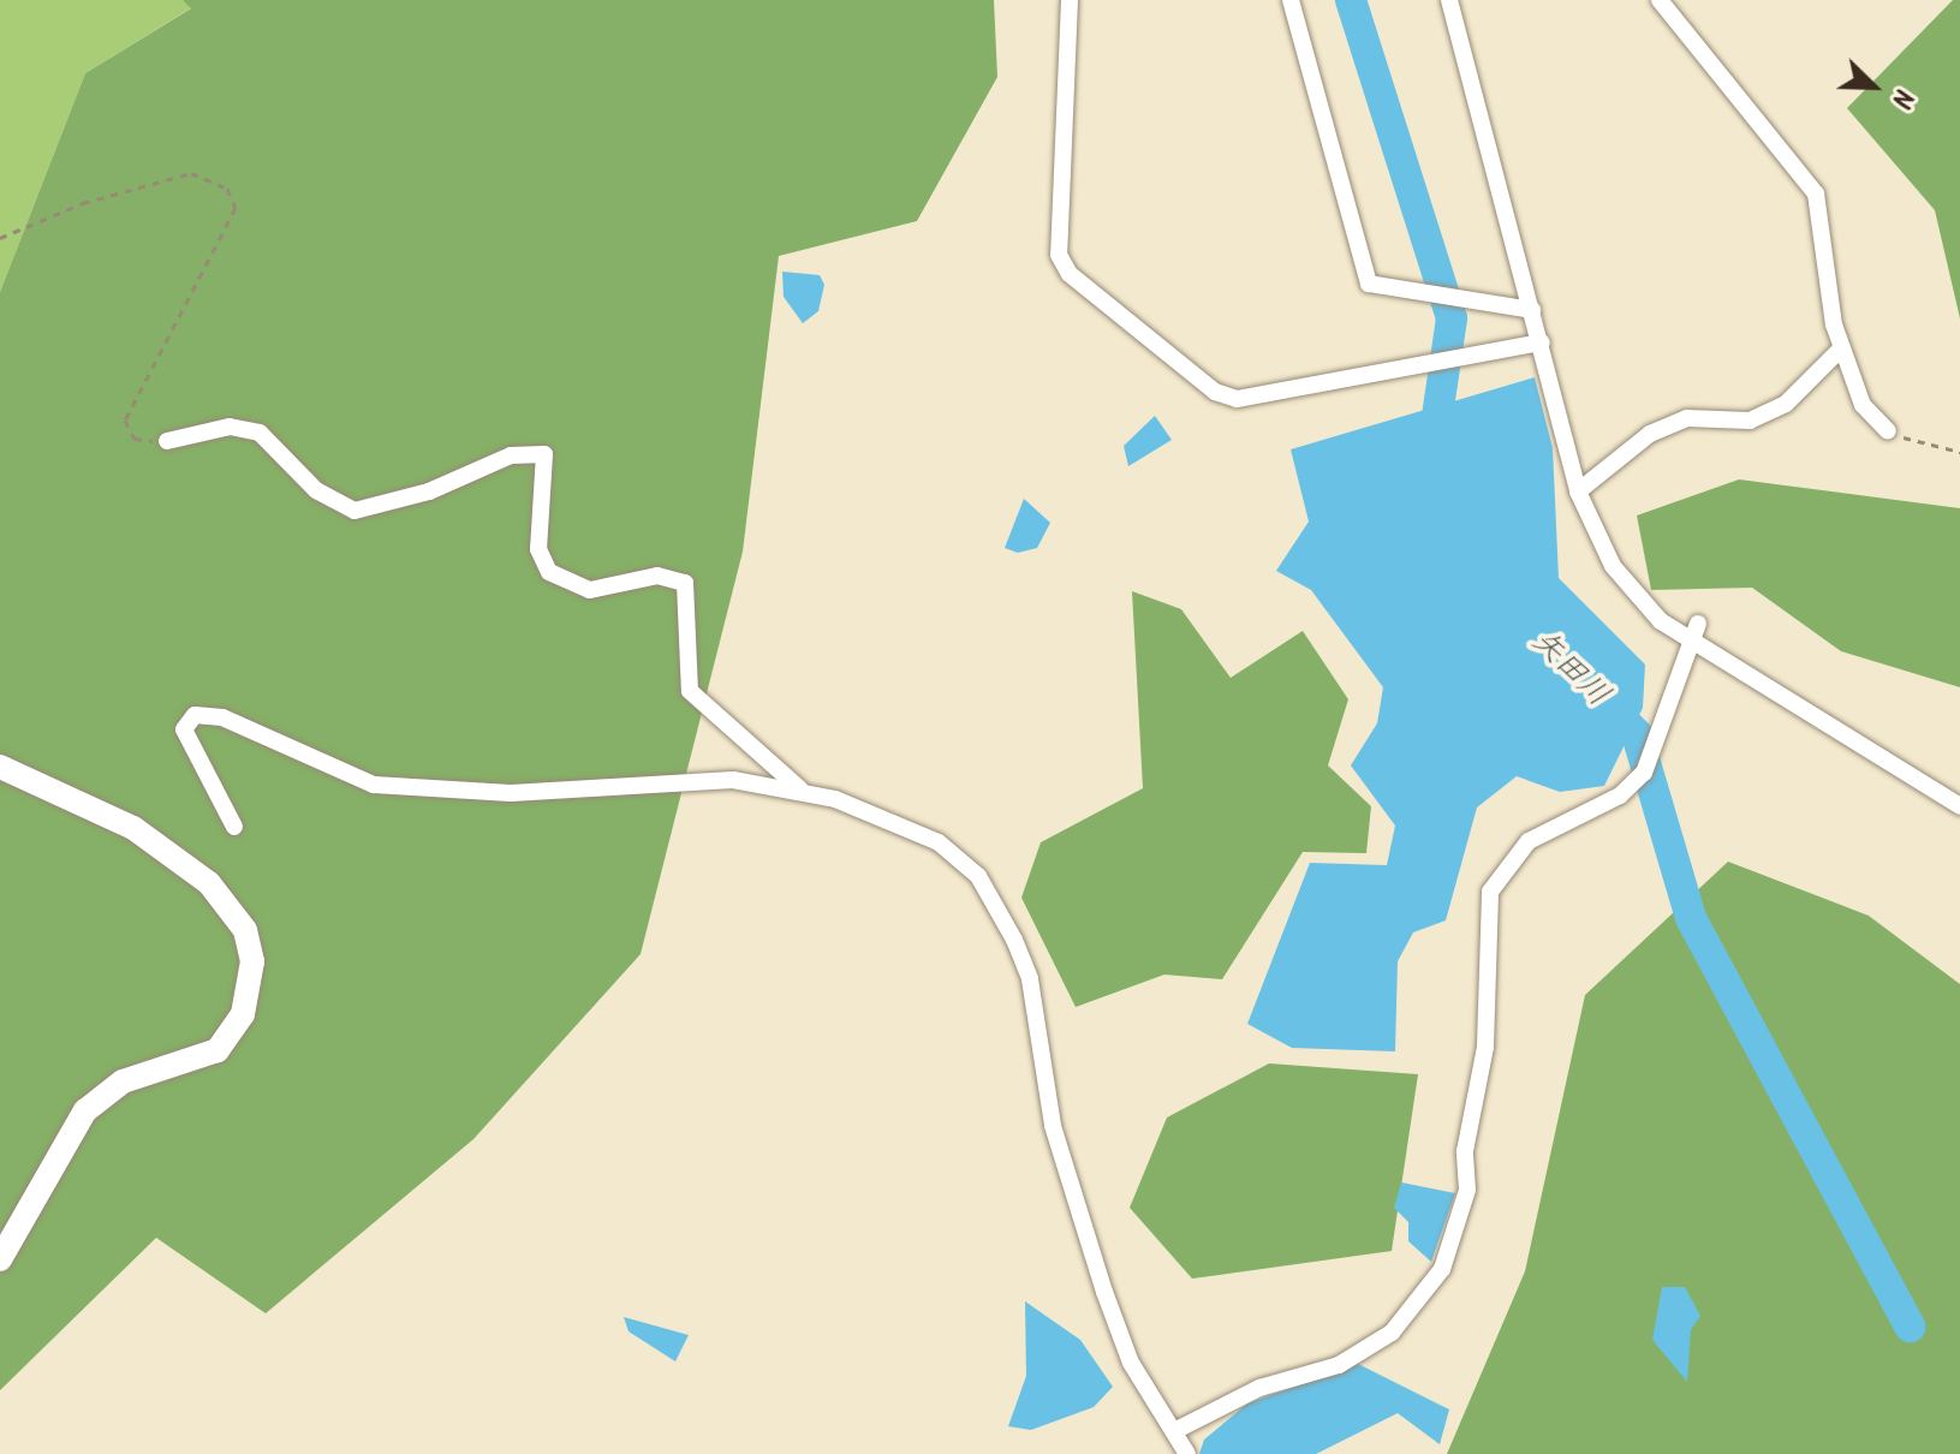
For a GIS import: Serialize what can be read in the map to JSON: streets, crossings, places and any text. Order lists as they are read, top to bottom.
{
  "water": ["矢田川"],
  "north": "bottom right"
}
